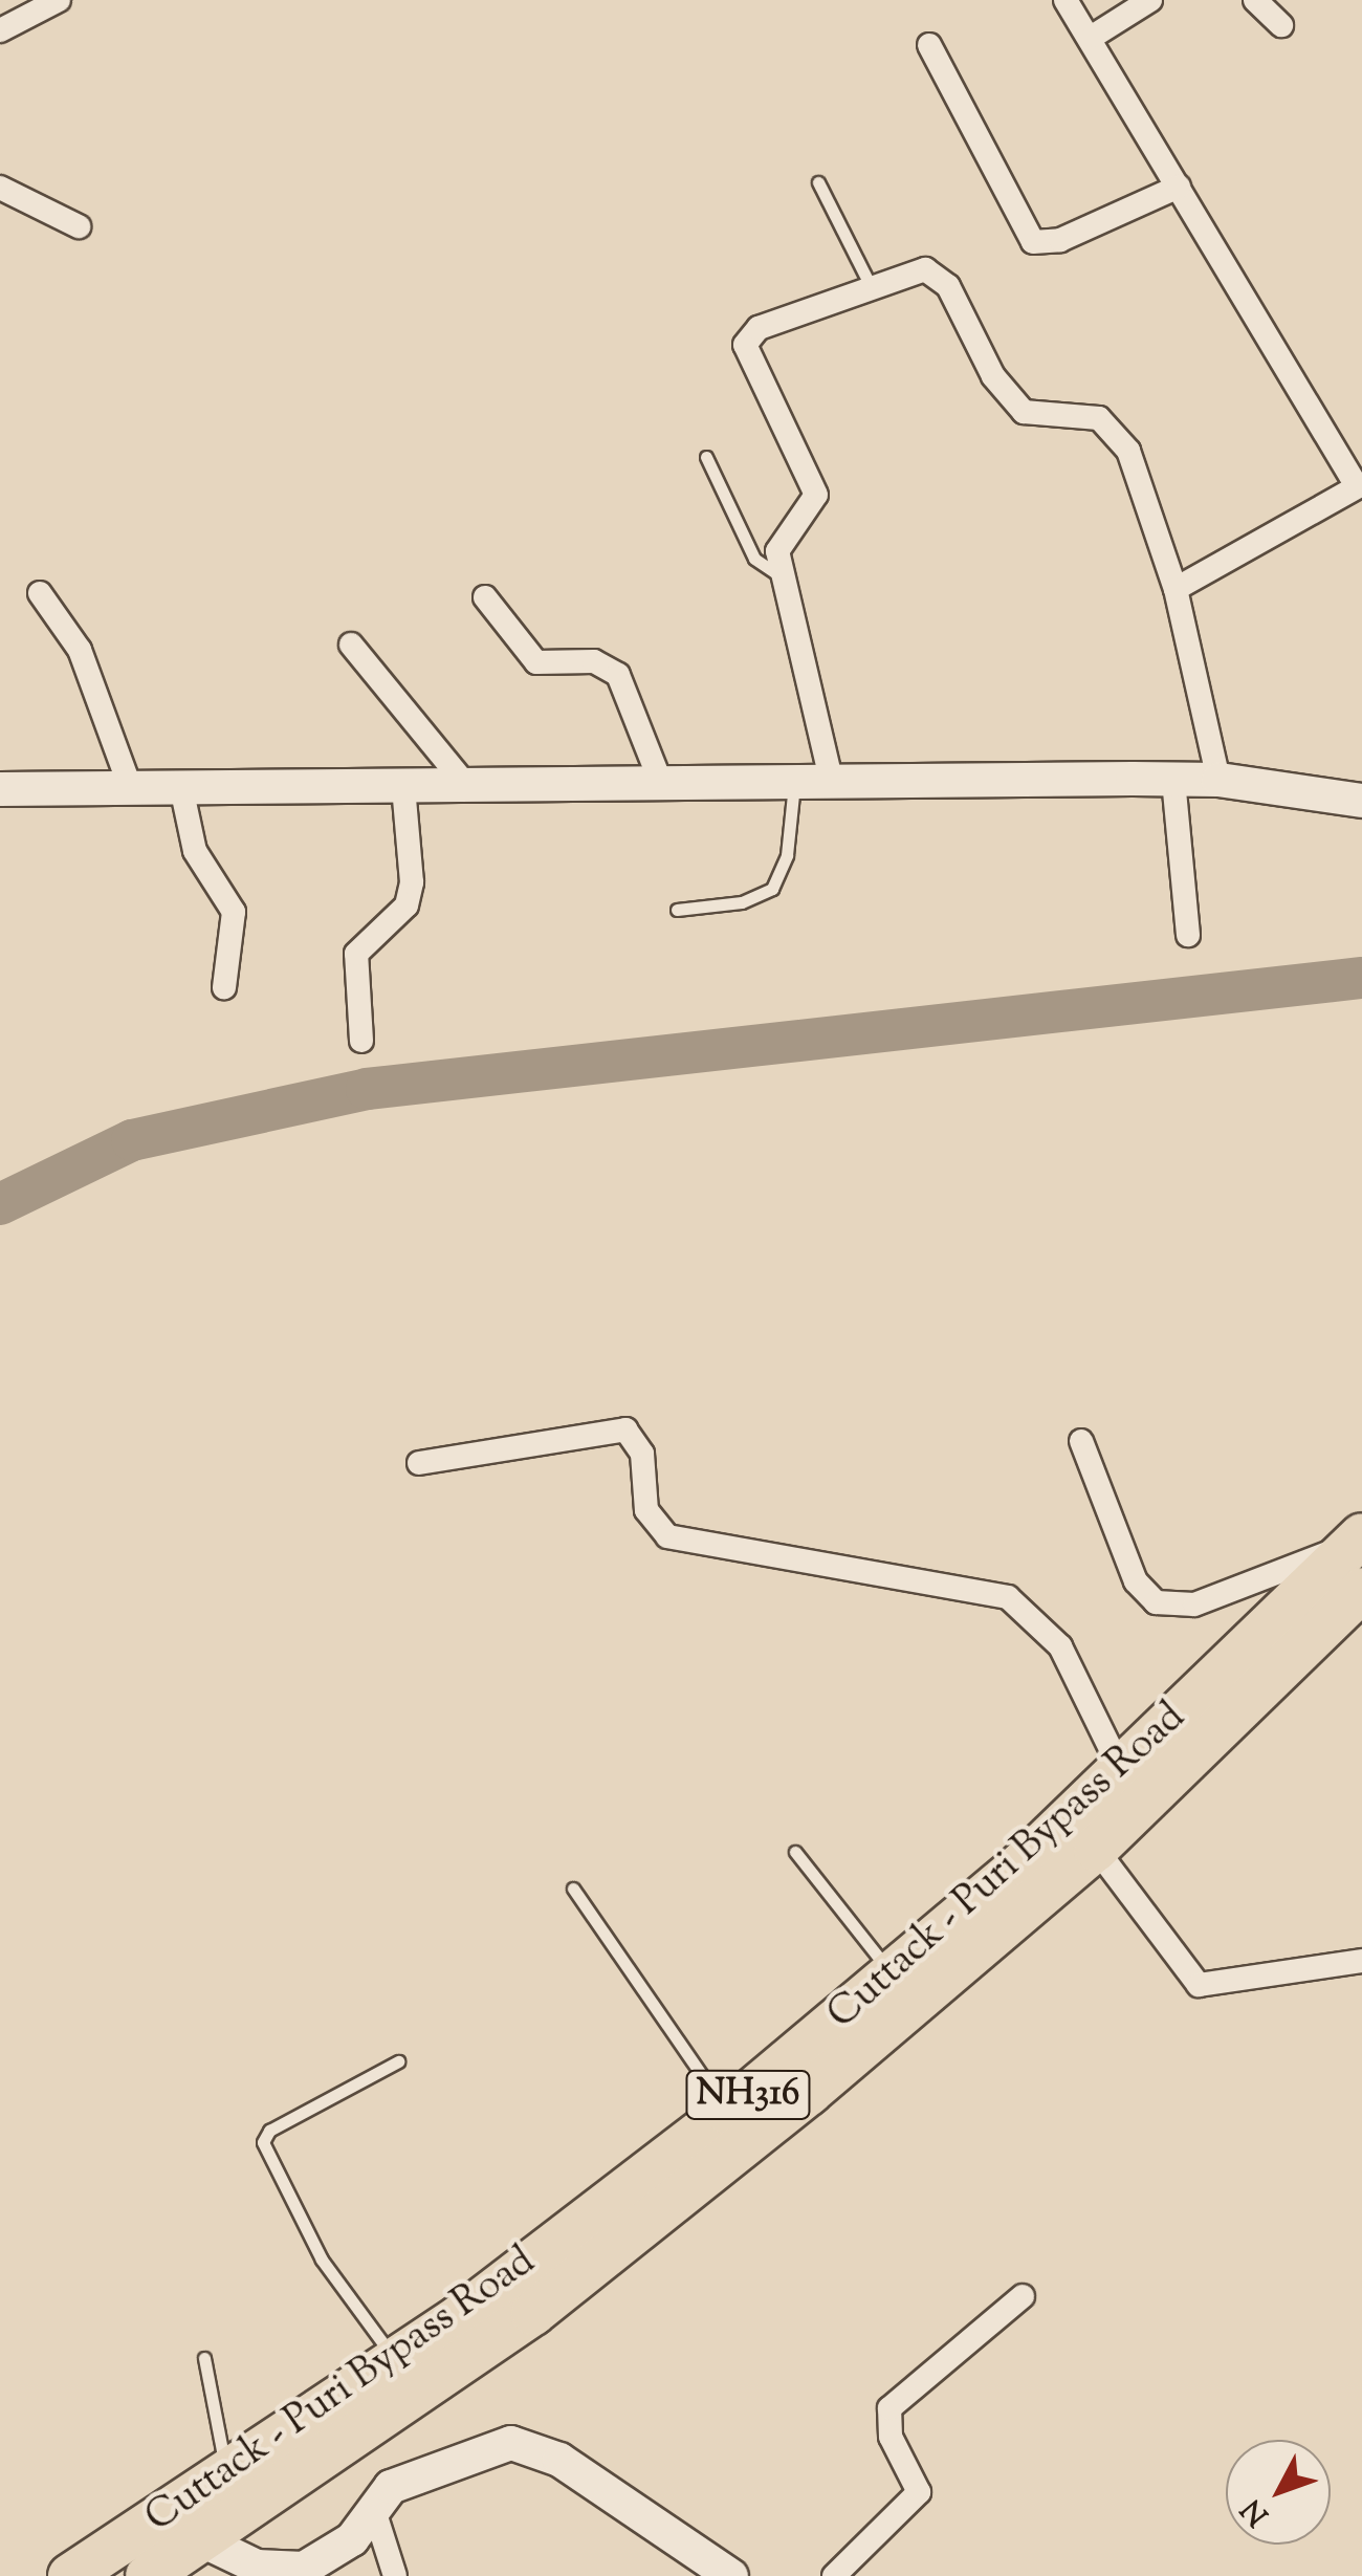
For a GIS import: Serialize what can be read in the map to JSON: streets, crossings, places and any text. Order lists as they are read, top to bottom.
{
  "streets": {
    "highway": ["Cuttack - Puri Bypass Road", "NH316"]
  },
  "north": "bottom left"
}
